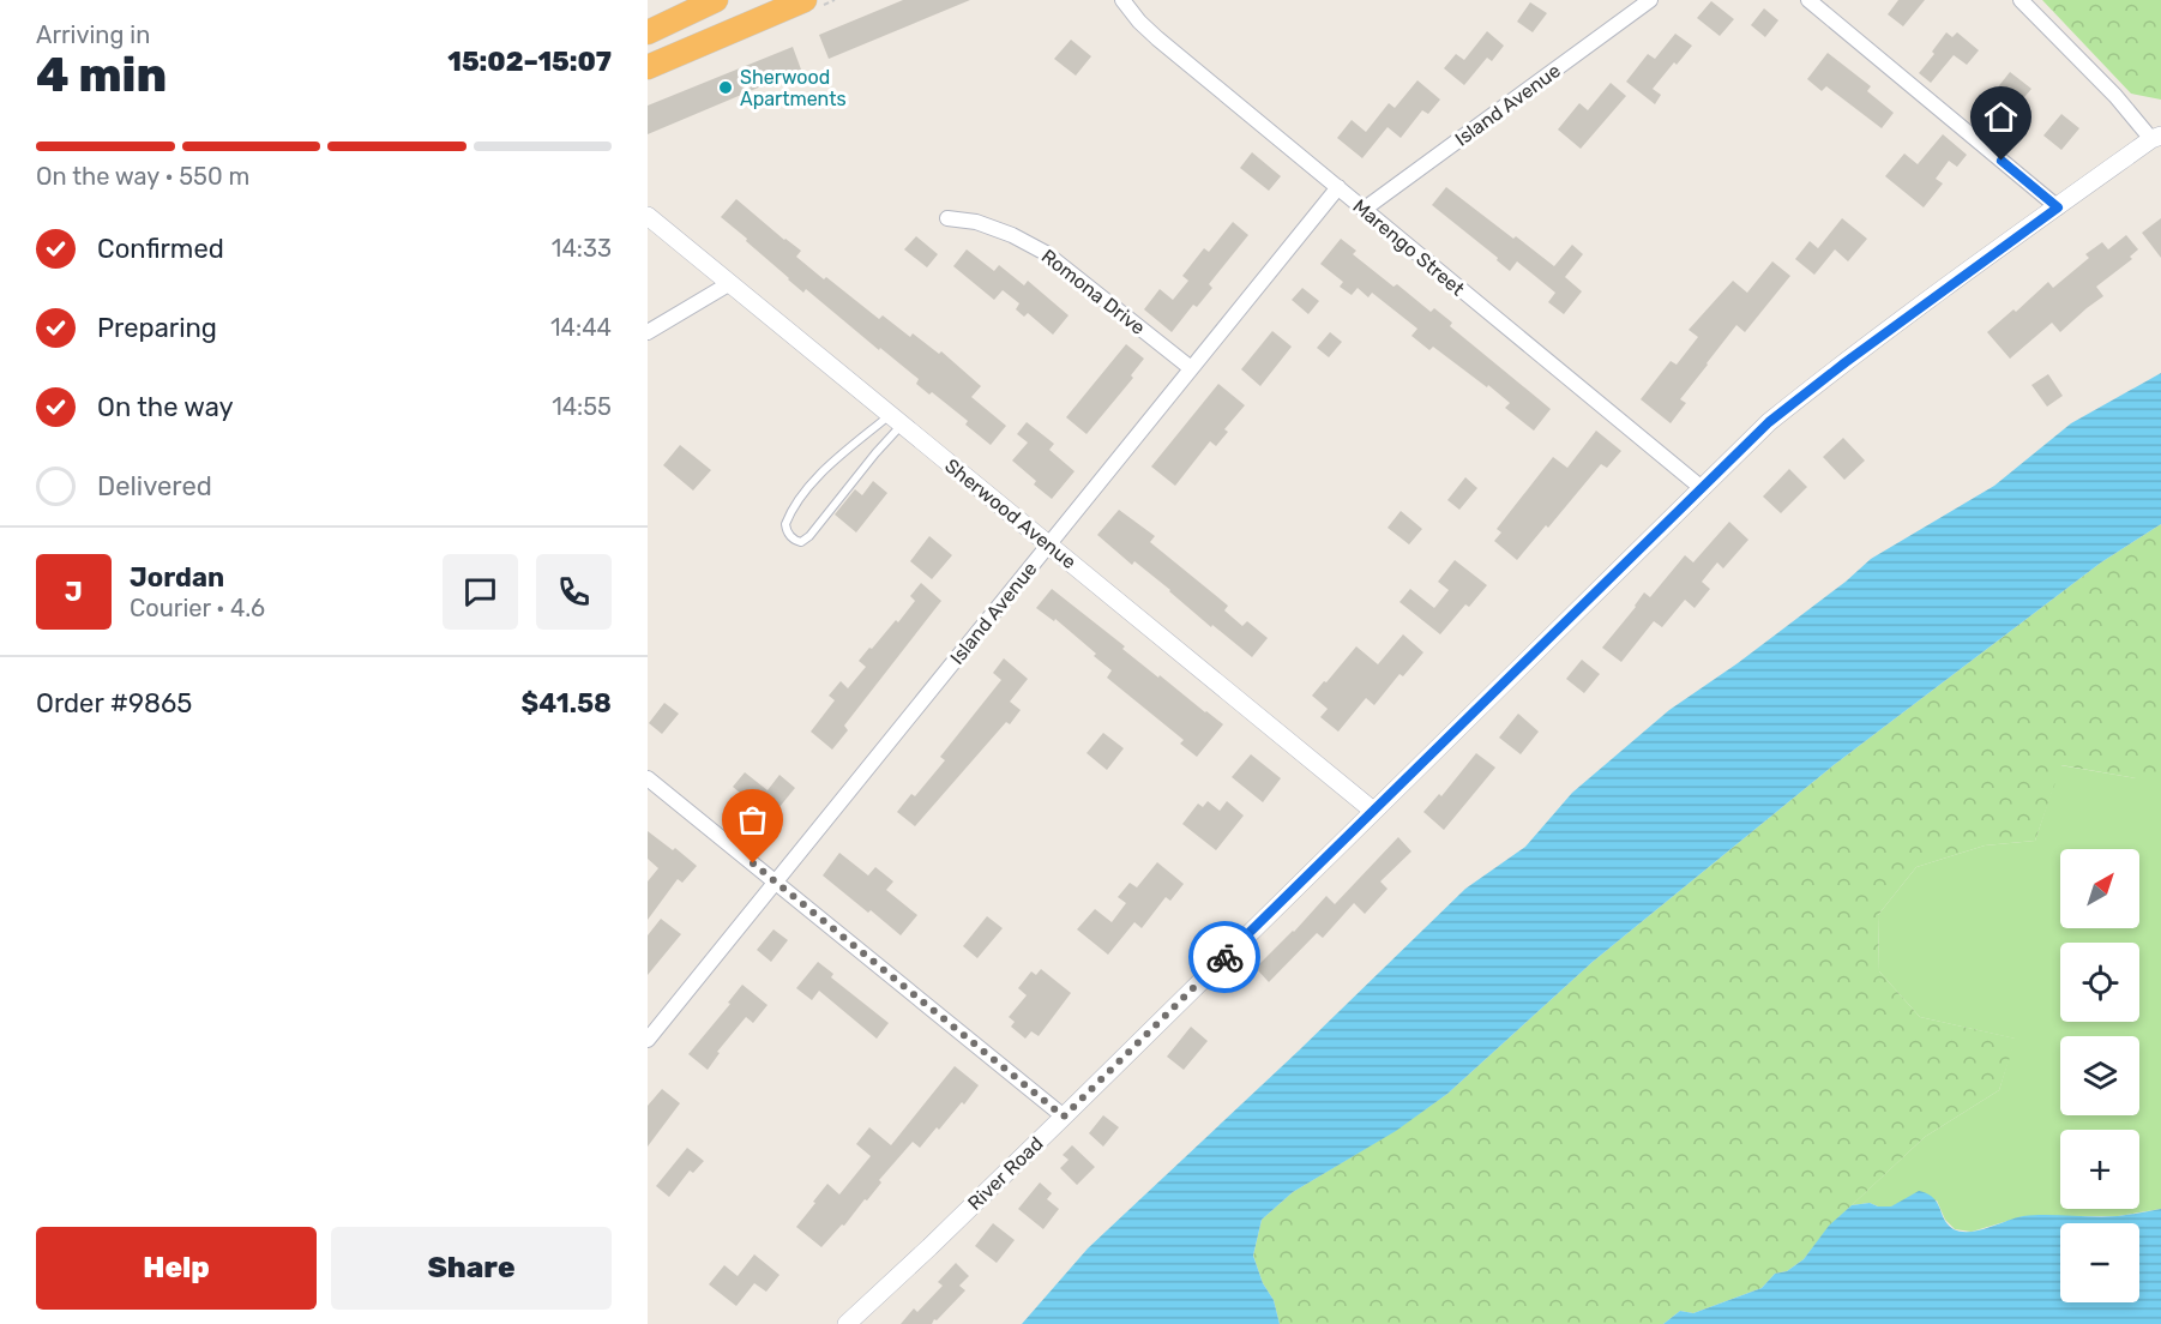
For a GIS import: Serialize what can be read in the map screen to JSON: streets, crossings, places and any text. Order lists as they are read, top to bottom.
{
  "streets": {
    "street": [
      "Island Avenue",
      "Marengo Street",
      "Romona Drive",
      "Sherwood Avenue",
      "River Road"
    ]
  },
  "crossings": [
    ["Island Avenue", "Marengo Street"],
    ["Island Avenue", "Romona Drive"],
    ["Island Avenue", "Sherwood Avenue"],
    ["Marengo Street", "River Road"],
    ["Sherwood Avenue", "River Road"]
  ],
  "places": ["Sherwood Apartments"],
  "north": "top right",
  "page": {
    "heading": ["4 min", "Arriving in", "15:02–15:07"],
    "panel": [
      "Jordan",
      "Courier · 4.6",
      "Order #9865",
      "$41.58"
    ],
    "bar": "On the way · 550 m",
    "list": [
      ["Confirmed", "14:33"],
      ["Preparing", "14:44"],
      ["On the way", "14:55"],
      "Delivered"
    ],
    "round": "J",
    "map_buttons": ["+", "−"],
    "buttons": ["Help", "Share"]
  }
}
